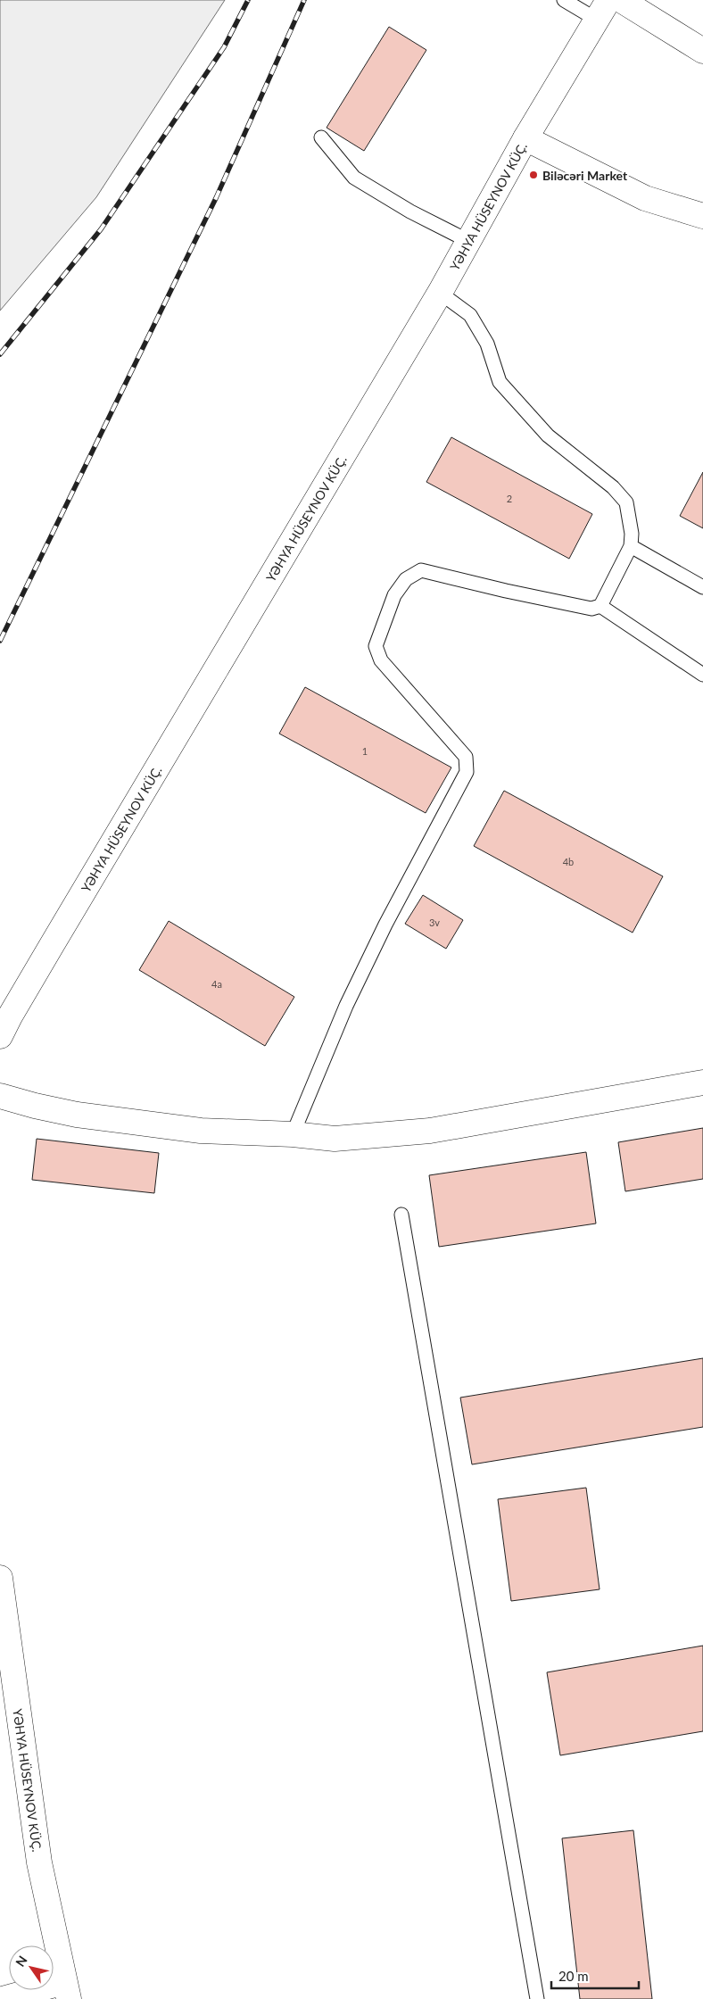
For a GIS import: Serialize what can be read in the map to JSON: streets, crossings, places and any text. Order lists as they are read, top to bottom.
{
  "streets": {
    "street": ["YƏHYA HÜSEYNOV KÜÇ."]
  },
  "places": ["Biləcəri Market"],
  "house_numbers": [
    "2",
    "1",
    "4b",
    "3v",
    "4a"
  ],
  "scale_bar": "20 m",
  "north": "top left"
}
